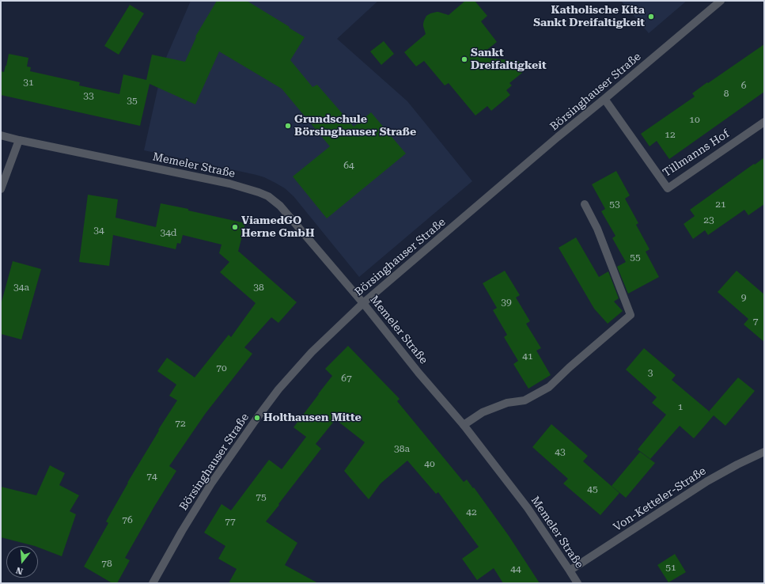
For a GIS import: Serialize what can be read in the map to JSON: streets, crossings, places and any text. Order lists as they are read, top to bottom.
{
  "streets": {
    "street": [
      "Börsinghauser Straße",
      "Tillmanns Hof",
      "Memeler Straße",
      "Von-Ketteler-Straße"
    ]
  },
  "crossings": [
    ["Börsinghauser Straße", "Tillmanns Hof"],
    ["Börsinghauser Straße", "Memeler Straße"],
    ["Memeler Straße", "Von-Ketteler-Straße"]
  ],
  "places": [
    "Katholische Kita Sankt Dreifaltigkeit",
    "Sankt Dreifaltigkeit",
    "Grundschule Börsinghauser Straße",
    "ViamedGO Herne GmbH",
    "Holthausen Mitte"
  ],
  "house_numbers": [
    "31",
    "6",
    "8",
    "33",
    "35",
    "10",
    "12",
    "64",
    "53",
    "21",
    "23",
    "34",
    "34d",
    "55",
    "34a",
    "38",
    "9",
    "39",
    "7",
    "41",
    "70",
    "3",
    "67",
    "1",
    "72",
    "38a",
    "43",
    "40",
    "74",
    "45",
    "75",
    "42",
    "76",
    "77",
    "78",
    "51",
    "44"
  ],
  "north": "bottom"
}
